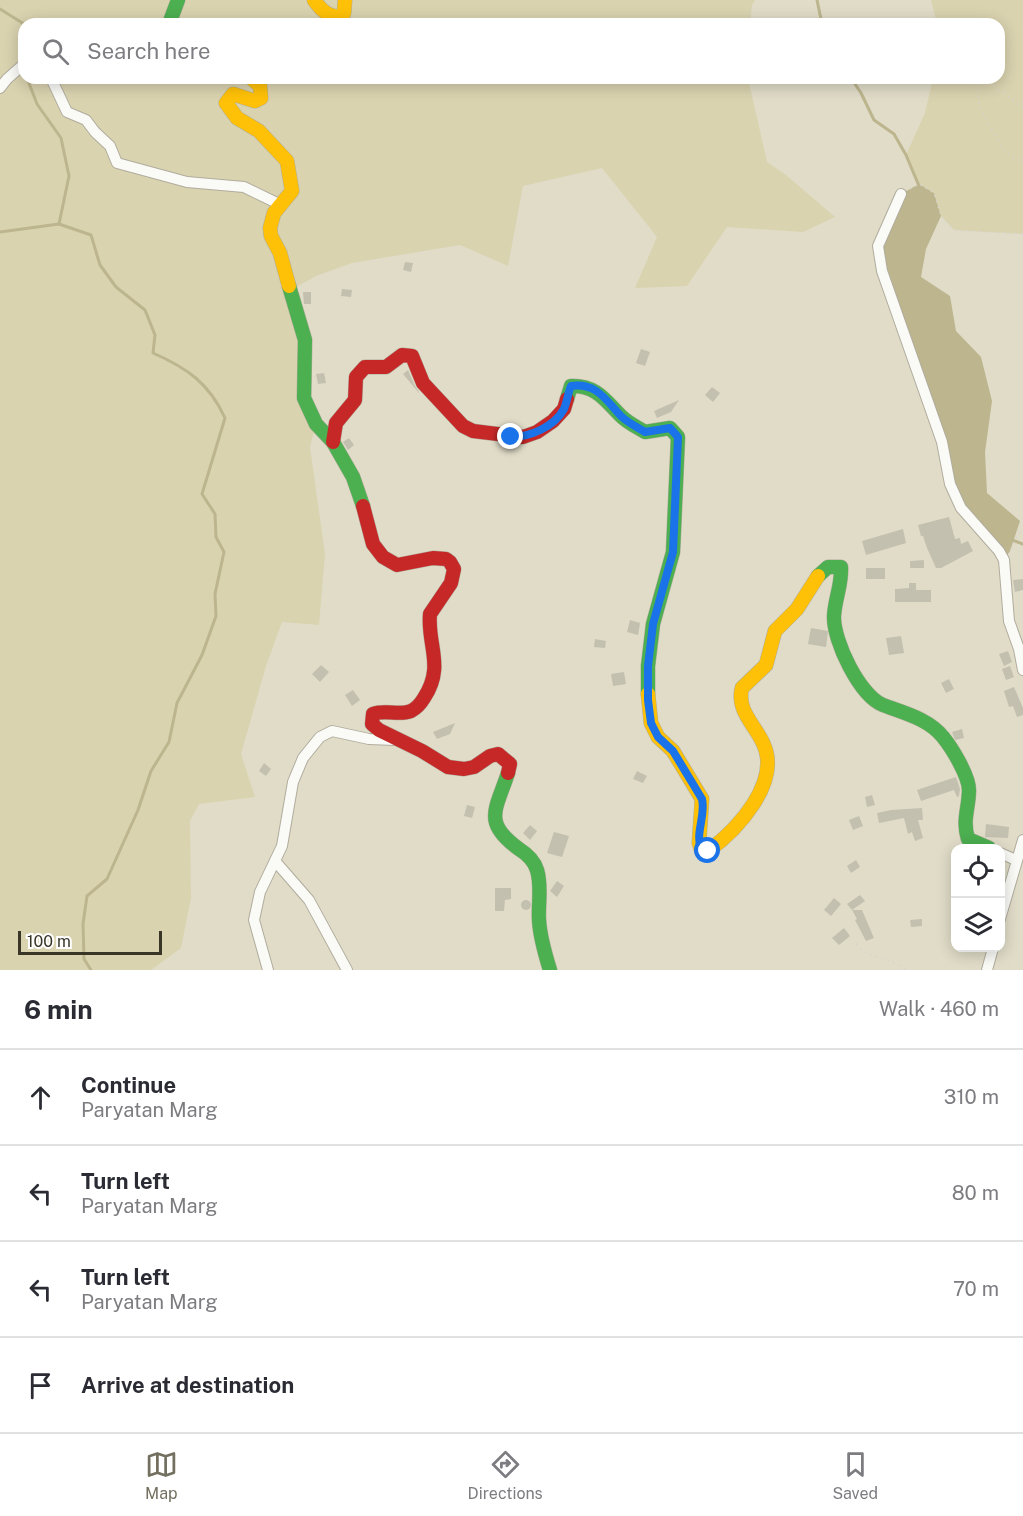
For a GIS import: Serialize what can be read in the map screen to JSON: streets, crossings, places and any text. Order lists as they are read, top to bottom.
{
  "scale_bar": "100 m",
  "page": {
    "search": "Search here",
    "scale": "100 m",
    "heading": ["6 min", "Walk · 460 m"],
    "list": [
      ["Continue", "Paryatan Marg", "310 m"],
      ["Turn left", "Paryatan Marg", "80 m"],
      ["Turn left", "Paryatan Marg", "70 m"],
      "Arrive at destination"
    ],
    "nav": ["Map", "Directions", "Saved"]
  }
}
